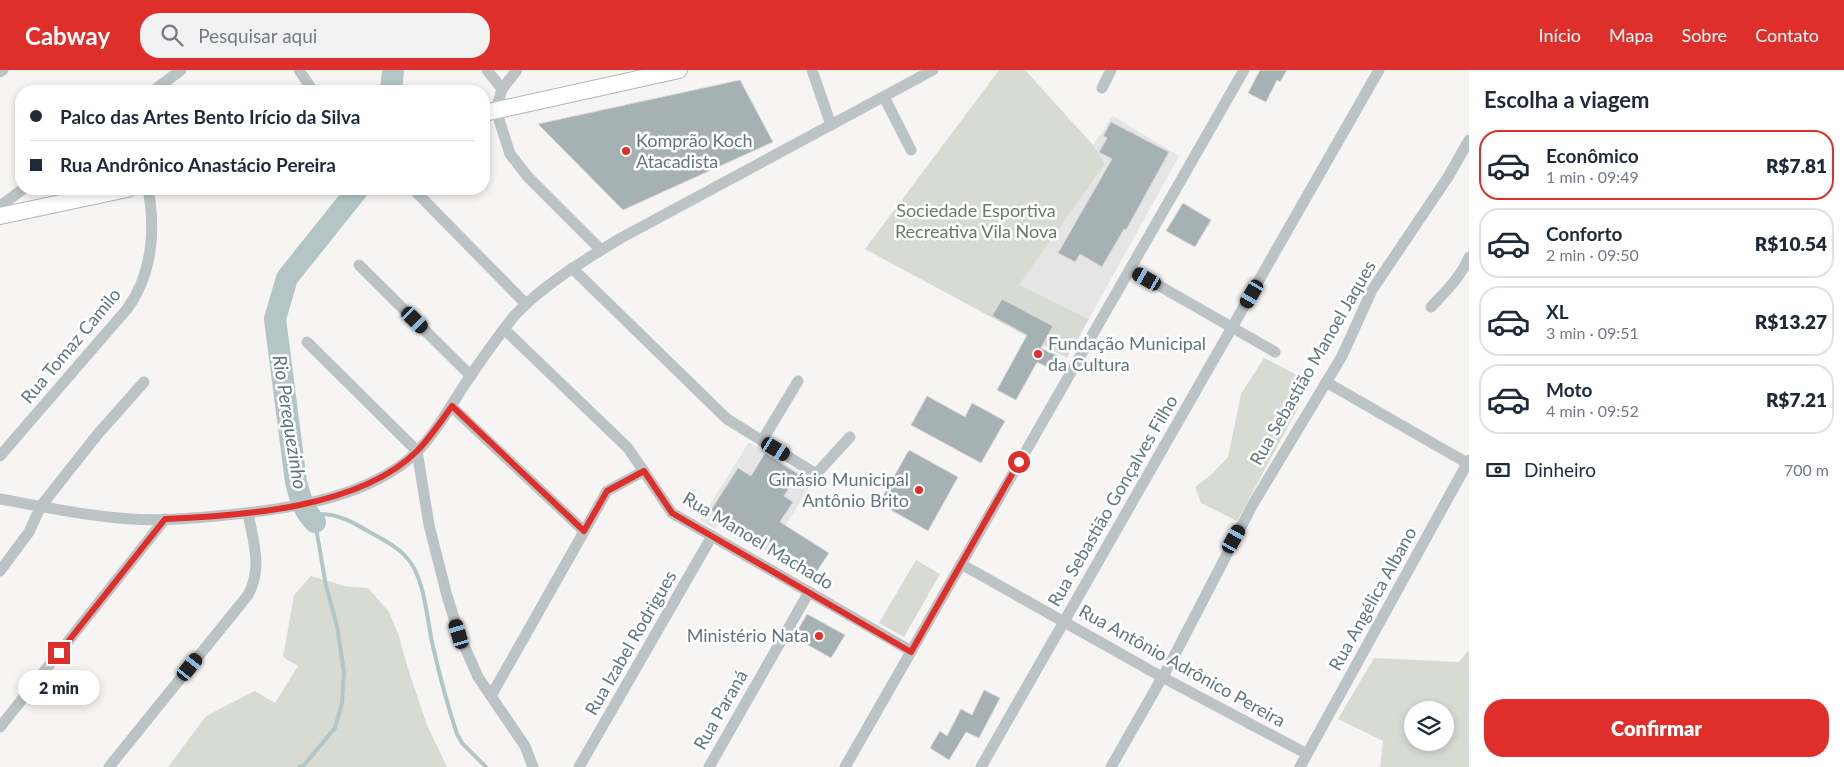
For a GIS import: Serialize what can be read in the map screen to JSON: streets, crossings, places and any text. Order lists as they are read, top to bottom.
{
  "streets": {
    "street": [
      "Rua Tomaz Camilo",
      "Rua Sebastião Manoel Jaques",
      "Rua Sebastião Gonçalves Filho",
      "Rua Manoel Machado",
      "Rua Angélica Albano",
      "Rua Izabel Rodrigues",
      "Rua Antônio Adrônico Pereira",
      "Rua Paraná"
    ]
  },
  "crossings": [
    ["Rua Sebastião Manoel Jaques", "Rua Antônio Adrônico Pereira"],
    ["Rua Sebastião Gonçalves Filho", "Rua Antônio Adrônico Pereira"],
    ["Rua Manoel Machado", "Rua Izabel Rodrigues"],
    ["Rua Manoel Machado", "Rua Paraná"],
    ["Rua Angélica Albano", "Rua Antônio Adrônico Pereira"]
  ],
  "water": ["Rio Perequezinho"],
  "parks": ["Sociedade Esportiva Recreativa Vila Nova"],
  "places": [
    "Komprão Koch Atacadista",
    "Fundação Municipal da Cultura",
    "Ginásio Municipal Antônio Brito",
    "Ministério Nata"
  ],
  "page": {
    "header": "Cabway",
    "search": "Pesquisar aqui",
    "nav": [
      "Início",
      "Mapa",
      "Sobre",
      "Contato"
    ],
    "heading": "Escolha a viagem",
    "banner": ["Palco das Artes Bento Irício da Silva", "Rua Andrônico Anastácio Pereira"],
    "list": [
      {
        "name": "Econômico",
        "note": "1 min · 09:49",
        "value": "R$7.81"
      },
      {
        "name": "Conforto",
        "note": "2 min · 09:50",
        "value": "R$10.54"
      },
      {
        "name": "XL",
        "note": "3 min · 09:51",
        "value": "R$13.27"
      },
      {
        "name": "Moto",
        "note": "4 min · 09:52",
        "value": "R$7.21"
      }
    ],
    "pay": ["Dinheiro", "700 m"],
    "bubble": "2 min",
    "buttons": "Confirmar"
  }
}
